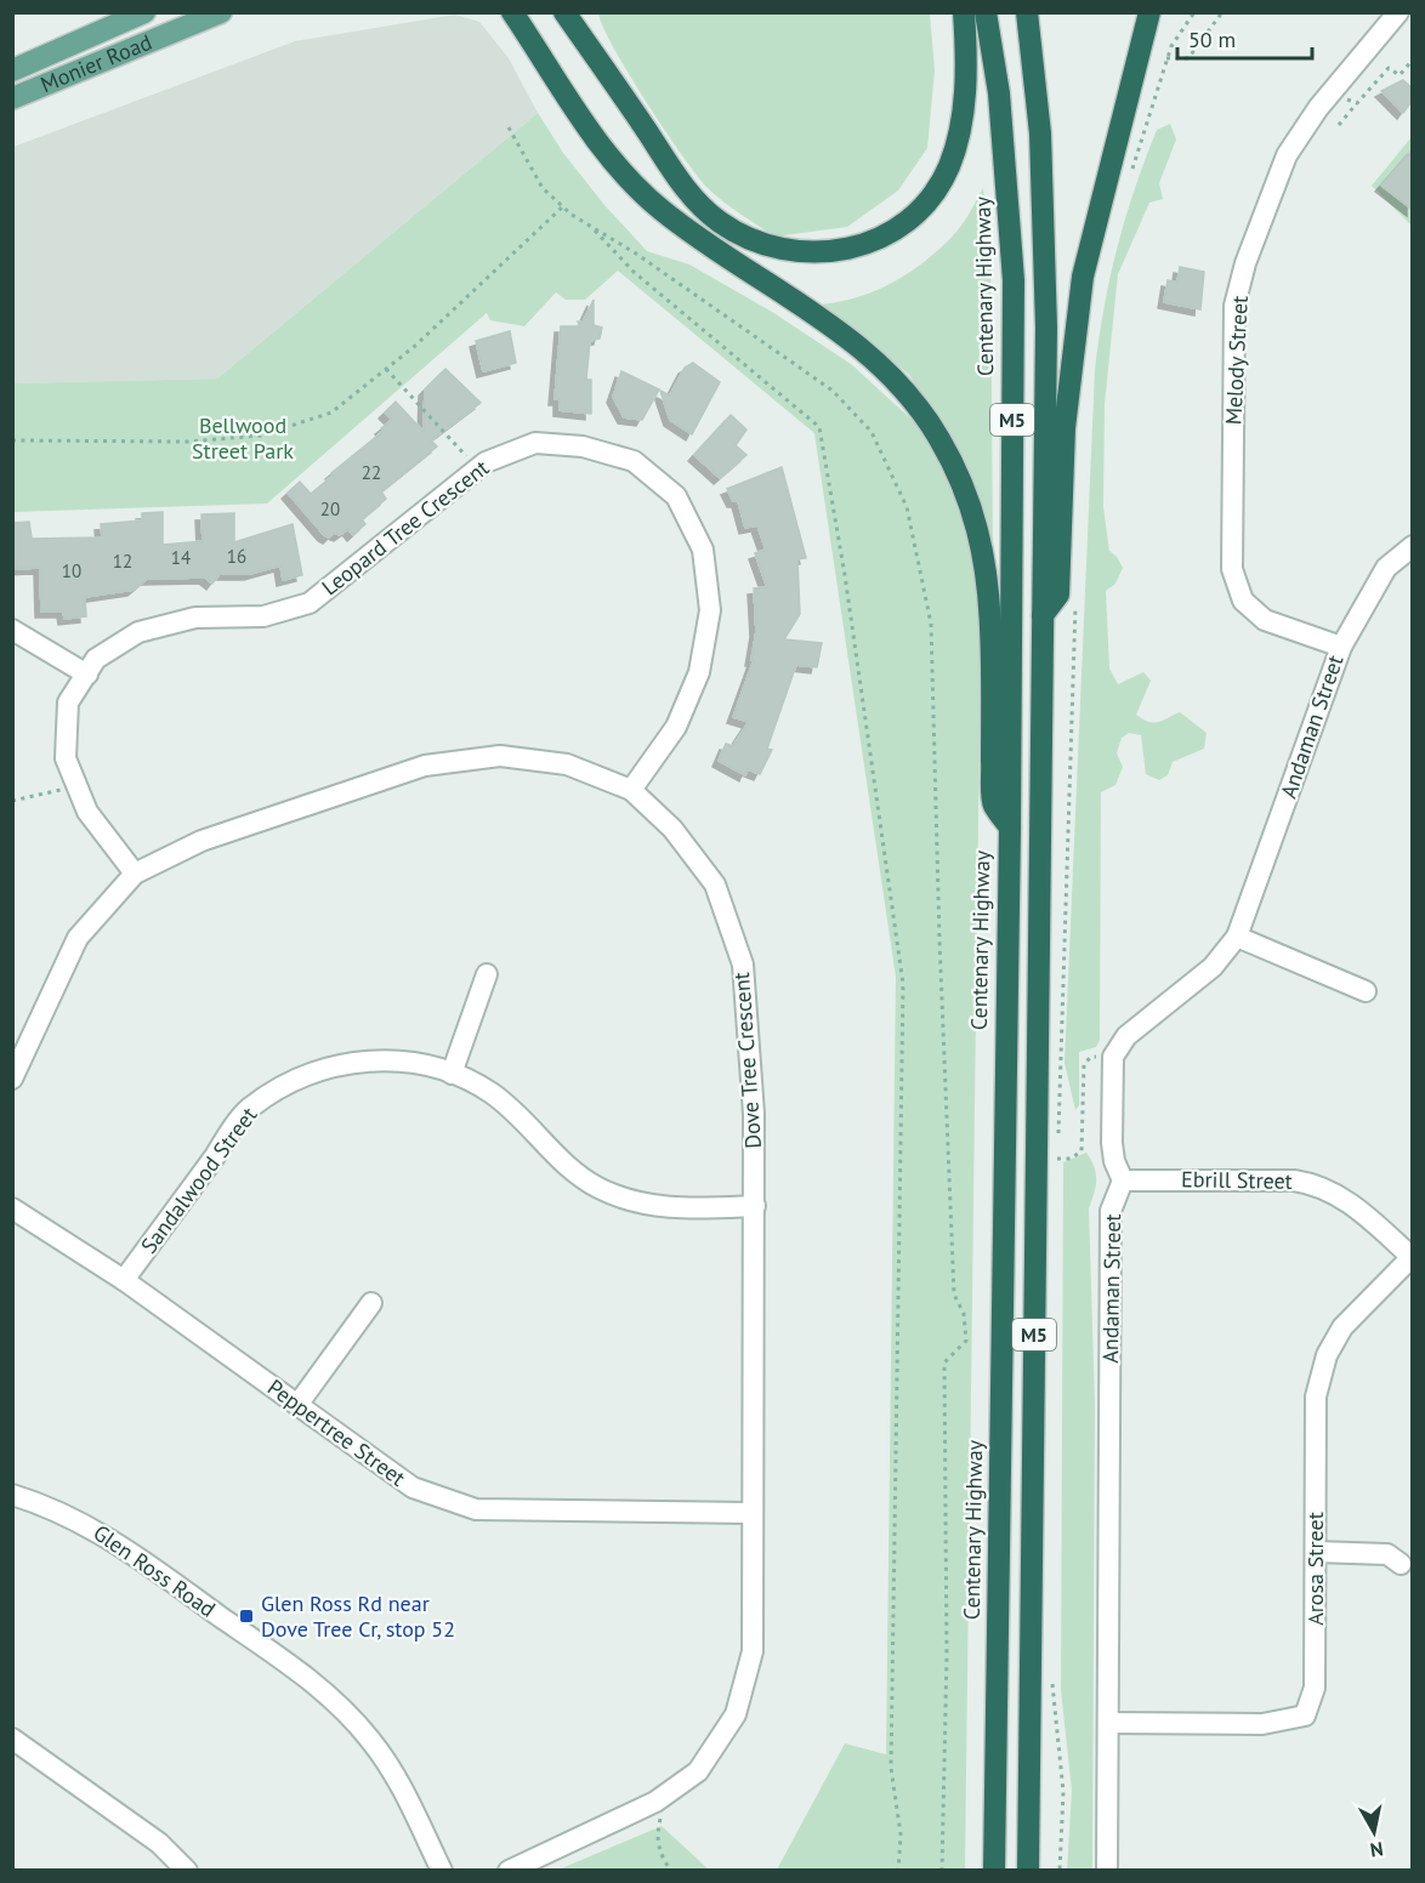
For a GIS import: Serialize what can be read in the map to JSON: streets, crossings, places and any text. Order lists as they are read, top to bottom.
{
  "streets": {
    "highway": ["Centenary Highway", "M5"],
    "main road": ["Monier Road"],
    "street": [
      "Melody Street",
      "Leopard Tree Crescent",
      "Andaman Street",
      "Dove Tree Crescent",
      "Sandalwood Street",
      "Ebrill Street",
      "Peppertree Street",
      "Arosa Street",
      "Glen Ross Road"
    ]
  },
  "crossings": [
    ["Melody Street", "Andaman Street"],
    ["Leopard Tree Crescent", "Dove Tree Crescent"],
    ["Andaman Street", "Ebrill Street"],
    ["Andaman Street", "Arosa Street"],
    ["Dove Tree Crescent", "Sandalwood Street"],
    ["Dove Tree Crescent", "Peppertree Street"],
    ["Sandalwood Street", "Peppertree Street"],
    ["Ebrill Street", "Arosa Street"]
  ],
  "parks": ["Bellwood Street Park"],
  "places": {
    "transit": ["Glen Ross Rd near Dove Tree Cr, stop 52"]
  },
  "house_numbers": [
    "22",
    "20",
    "16",
    "14",
    "12",
    "10"
  ],
  "scale_bar": "50 m",
  "north": "bottom"
}
